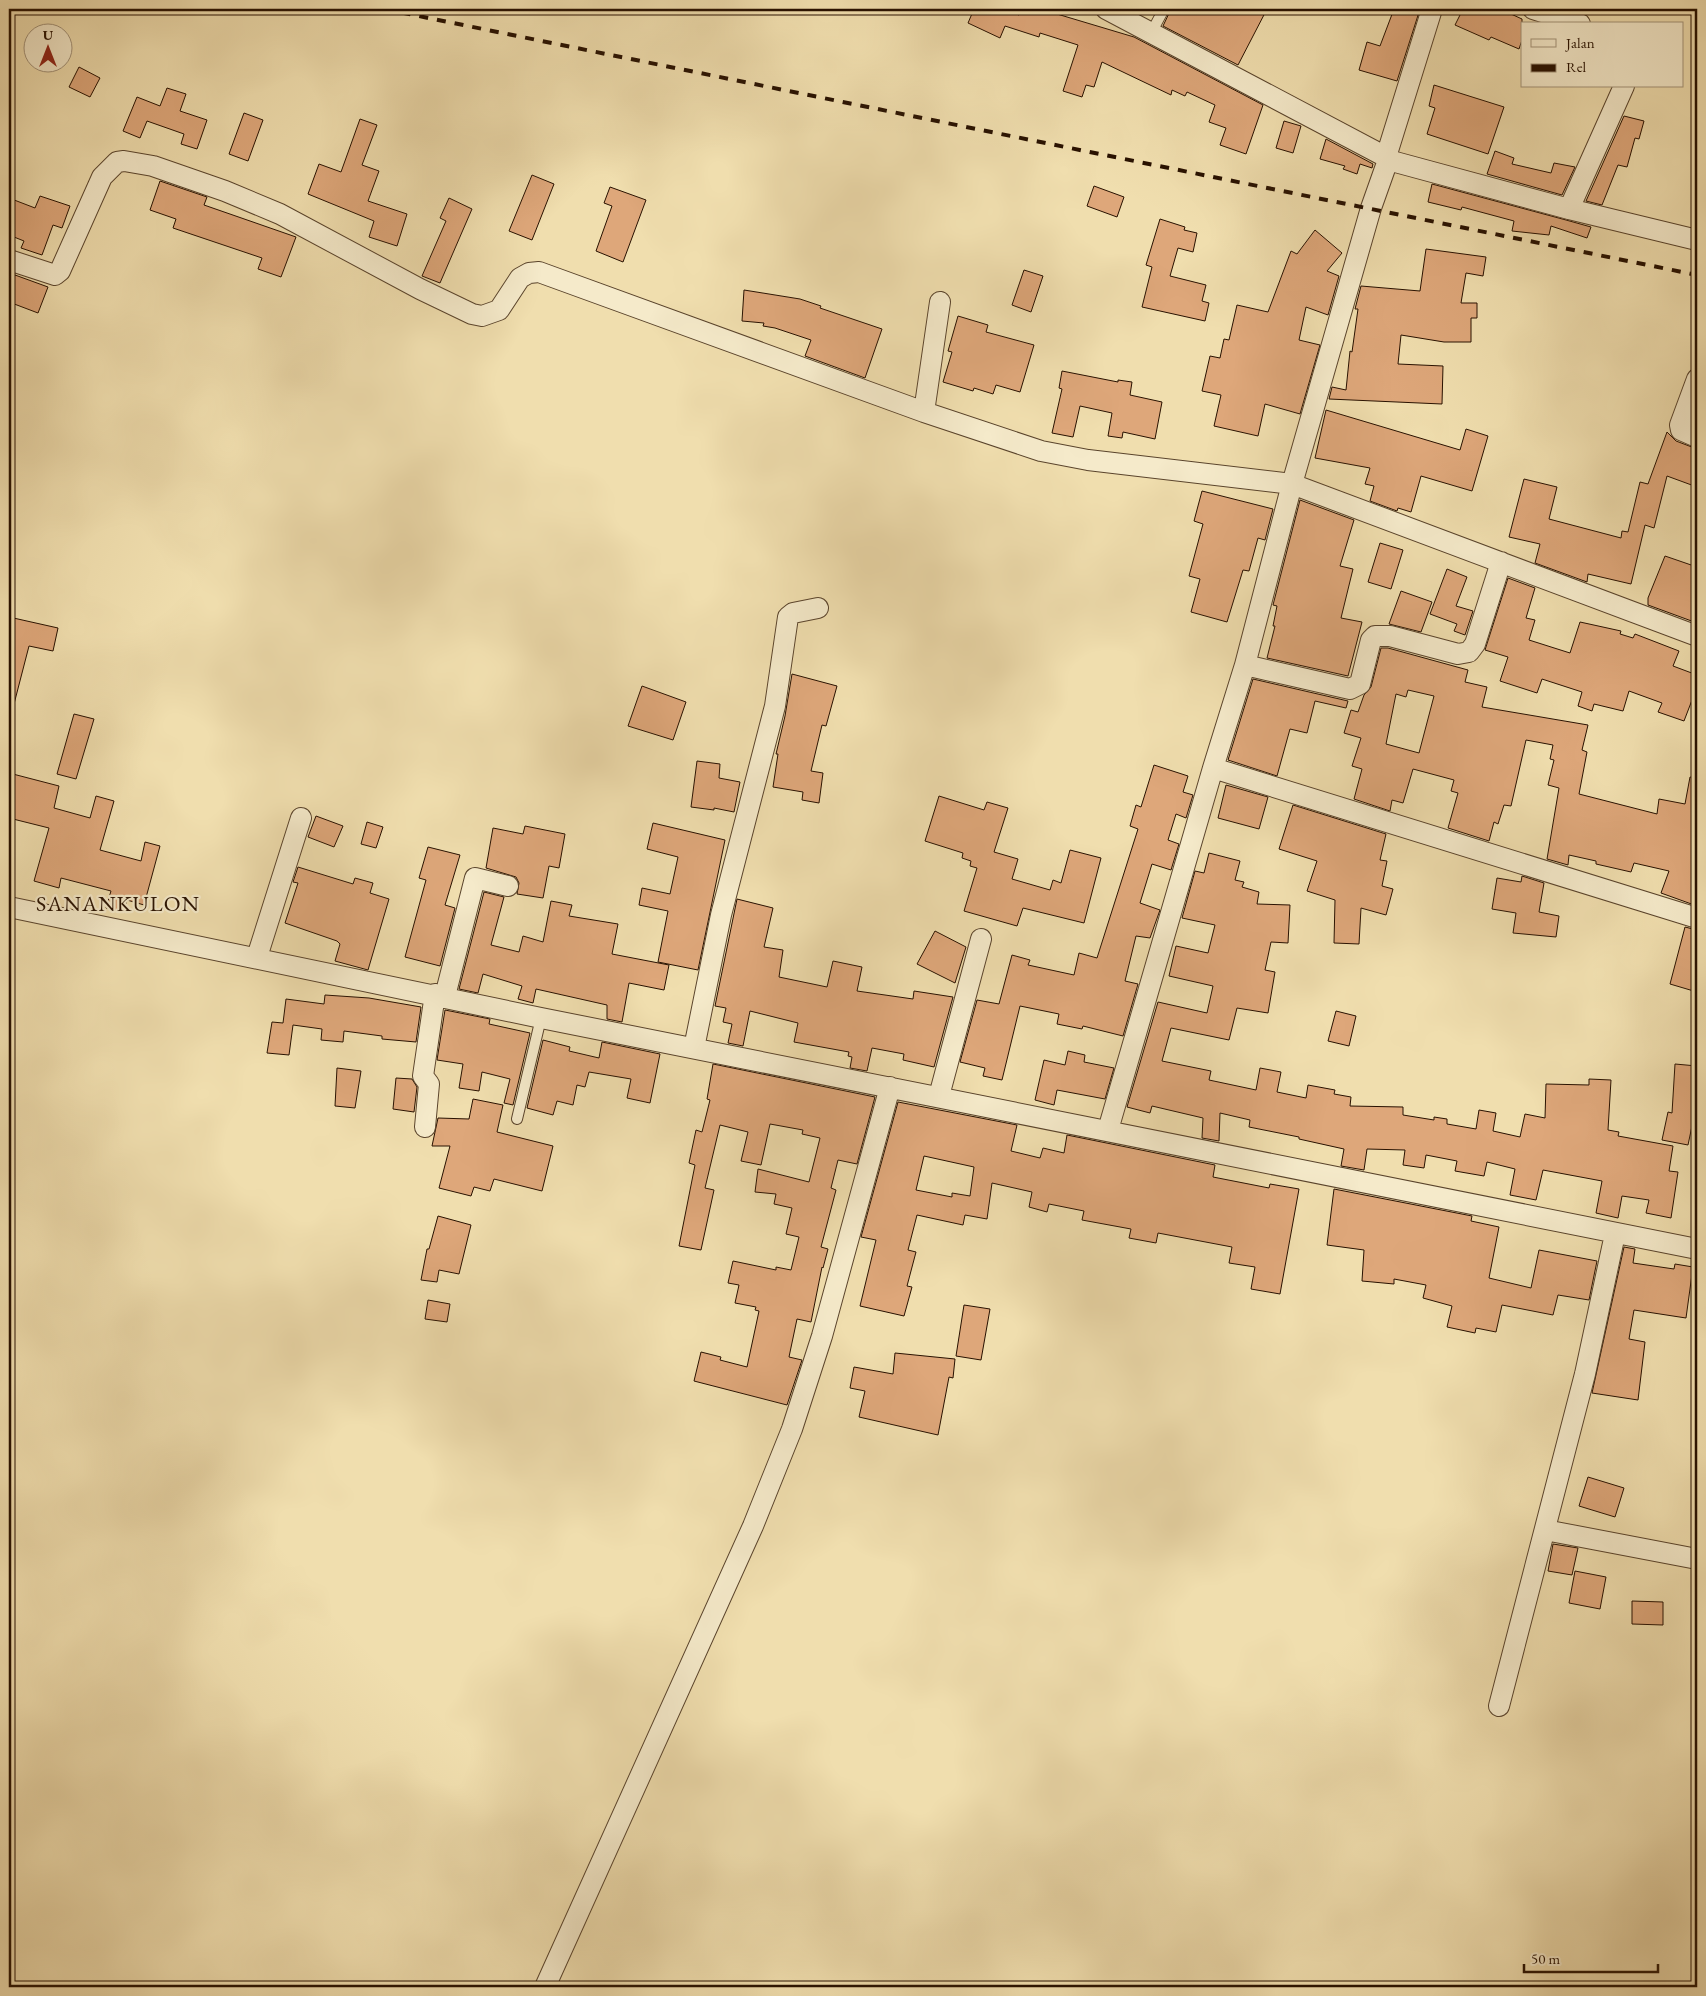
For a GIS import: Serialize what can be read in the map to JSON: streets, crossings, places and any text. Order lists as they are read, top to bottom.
{
  "districts": ["SANANKULON"],
  "legend": ["Jalan", "Rel"],
  "scale_bar": "50 m",
  "north": "top"
}
